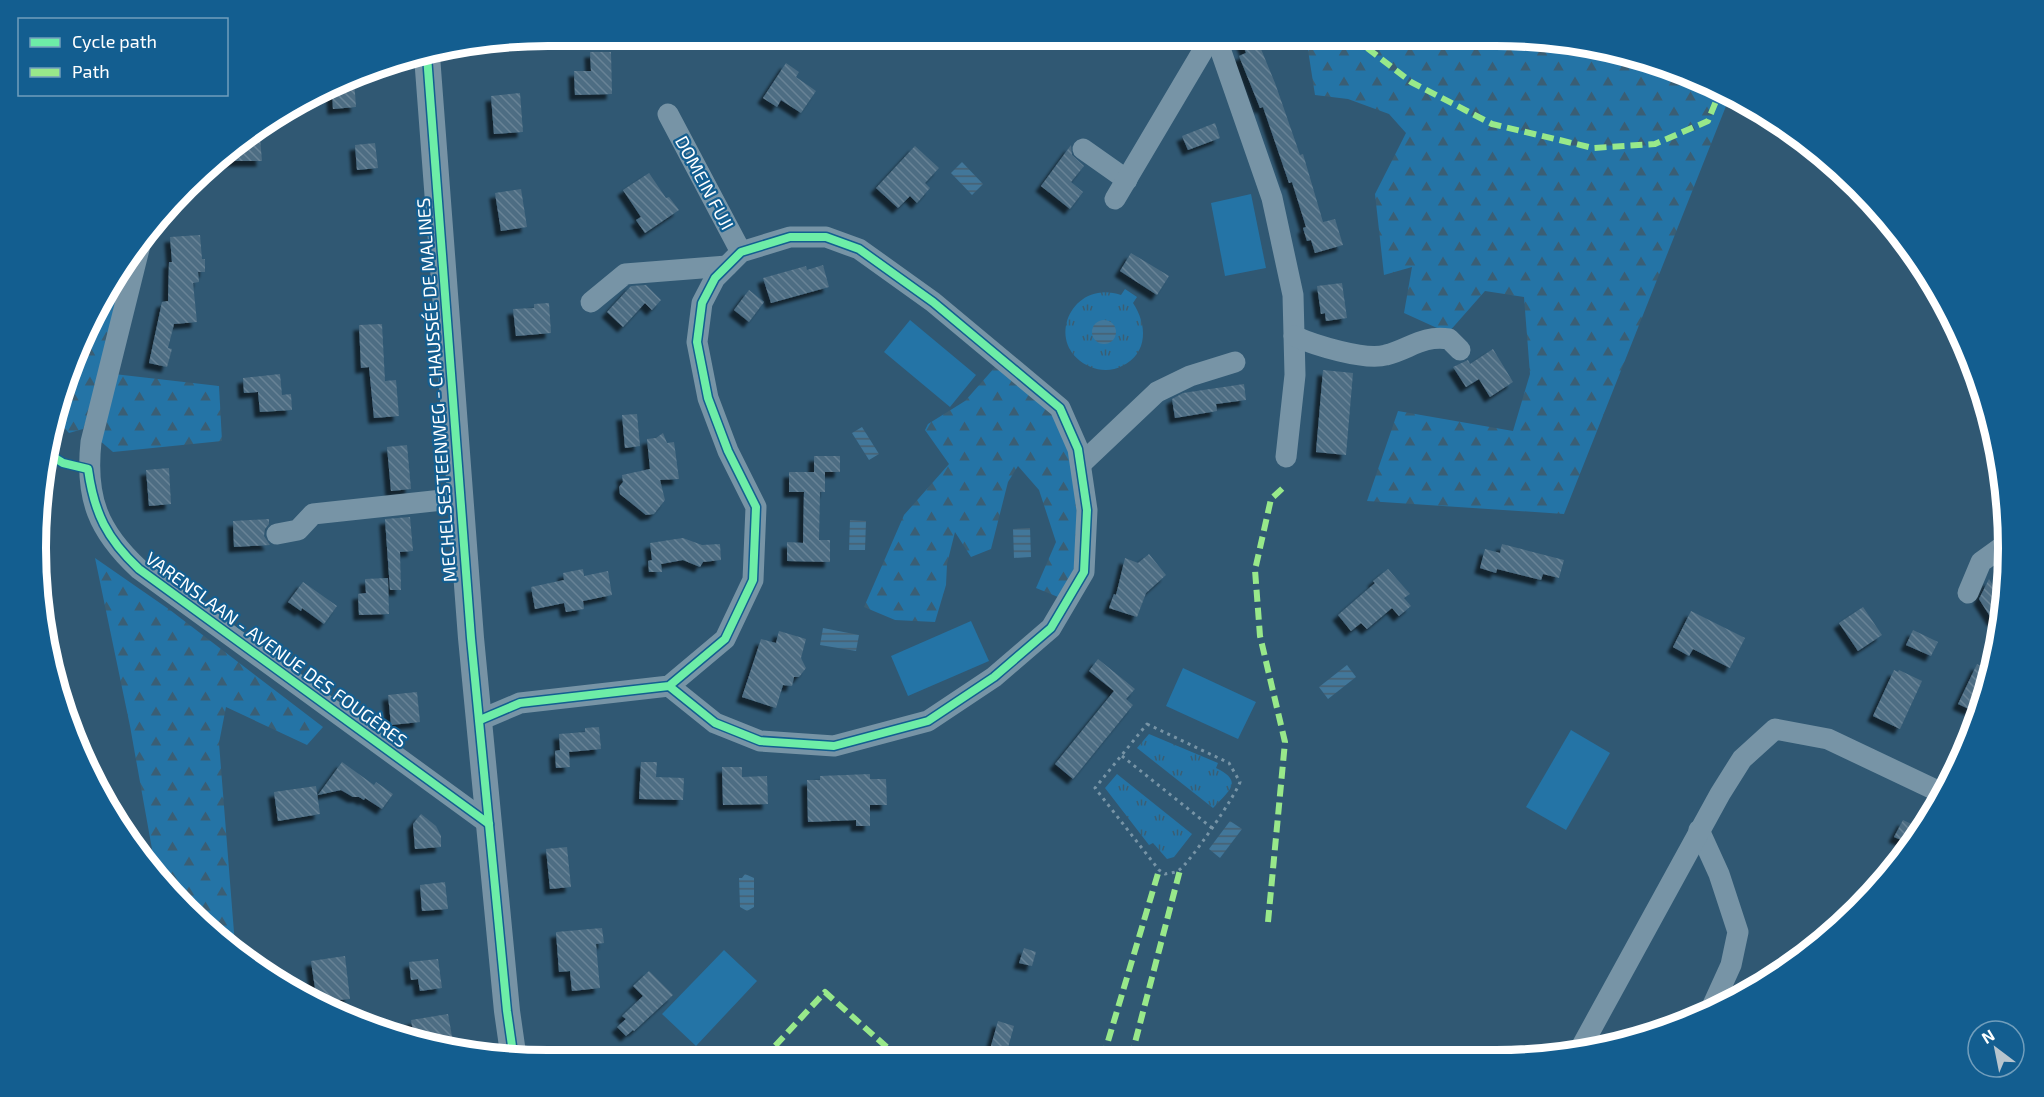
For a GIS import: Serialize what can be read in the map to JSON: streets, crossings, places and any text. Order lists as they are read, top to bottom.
{
  "streets": {
    "main road": ["MECHELSESTEENWEG - CHAUSSÉE DE MALINES"],
    "street": ["DOMEIN FUJI", "VARENSLAAN - AVENUE DES FOUGÈRES"]
  },
  "crossings": [
    ["MECHELSESTEENWEG - CHAUSSÉE DE MALINES", "VARENSLAAN - AVENUE DES FOUGÈRES"]
  ],
  "legend": ["Cycle path", "Path"],
  "north": "top left"
}
